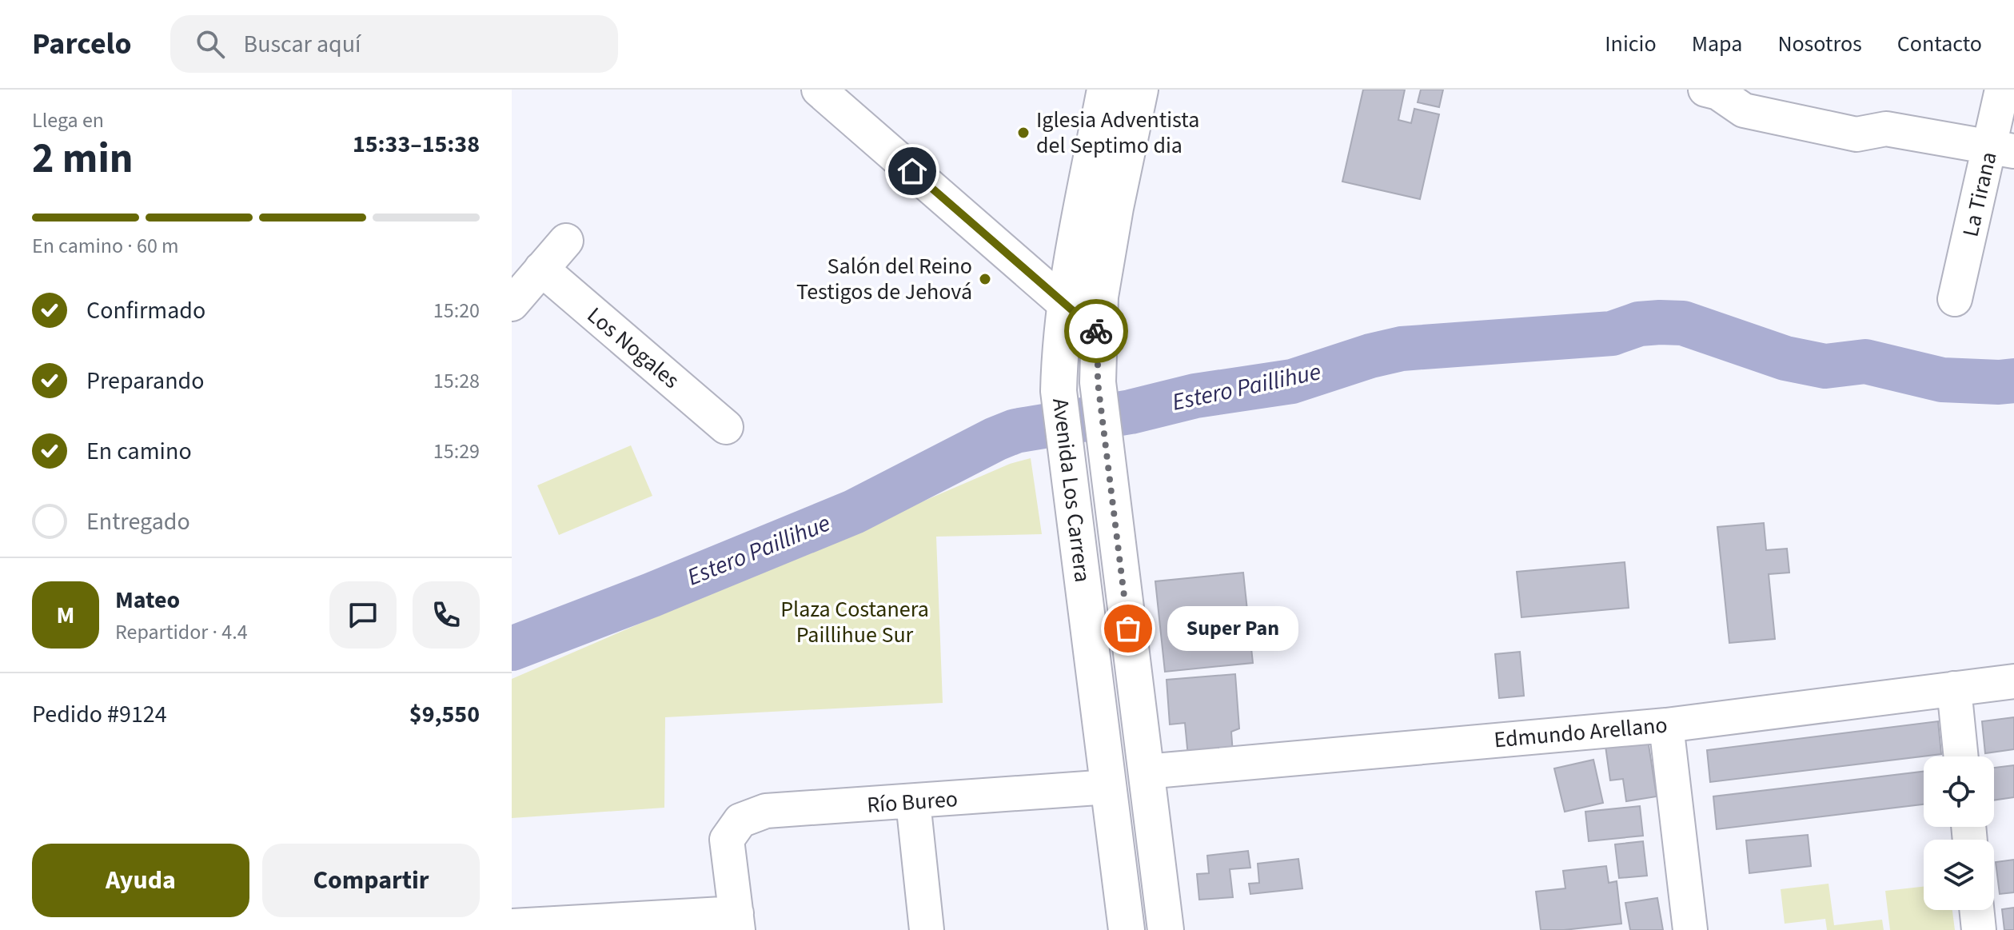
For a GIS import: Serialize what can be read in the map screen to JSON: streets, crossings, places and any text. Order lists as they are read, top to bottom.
{
  "streets": {
    "main road": ["Avenida Los Carrera"],
    "street": [
      "La Tirana",
      "Los Nogales",
      "Edmundo Arellano",
      "Río Bureo"
    ]
  },
  "crossings": [
    ["Avenida Los Carrera", "Edmundo Arellano"],
    ["Avenida Los Carrera", "Río Bureo"]
  ],
  "water": ["Estero Paillihue"],
  "parks": ["Plaza Costanera Paillihue Sur"],
  "places": ["Iglesia Adventista del Septimo dia", "Salón del Reino Testigos de Jehová", "Super Pan"],
  "page": {
    "header": "Parcelo",
    "search": "Buscar aquí",
    "nav": [
      "Inicio",
      "Mapa",
      "Nosotros",
      "Contacto"
    ],
    "heading": ["2 min", "Llega en", "15:33–15:38"],
    "panel": [
      "Mateo",
      "Repartidor · 4.4",
      "Pedido #9124",
      "$9,550"
    ],
    "bar": "En camino · 60 m",
    "list": [
      ["Confirmado", "15:20"],
      ["Preparando", "15:28"],
      ["En camino", "15:29"],
      "Entregado"
    ],
    "round": "M",
    "bubble": "Super Pan",
    "buttons": ["Ayuda", "Compartir"]
  }
}
